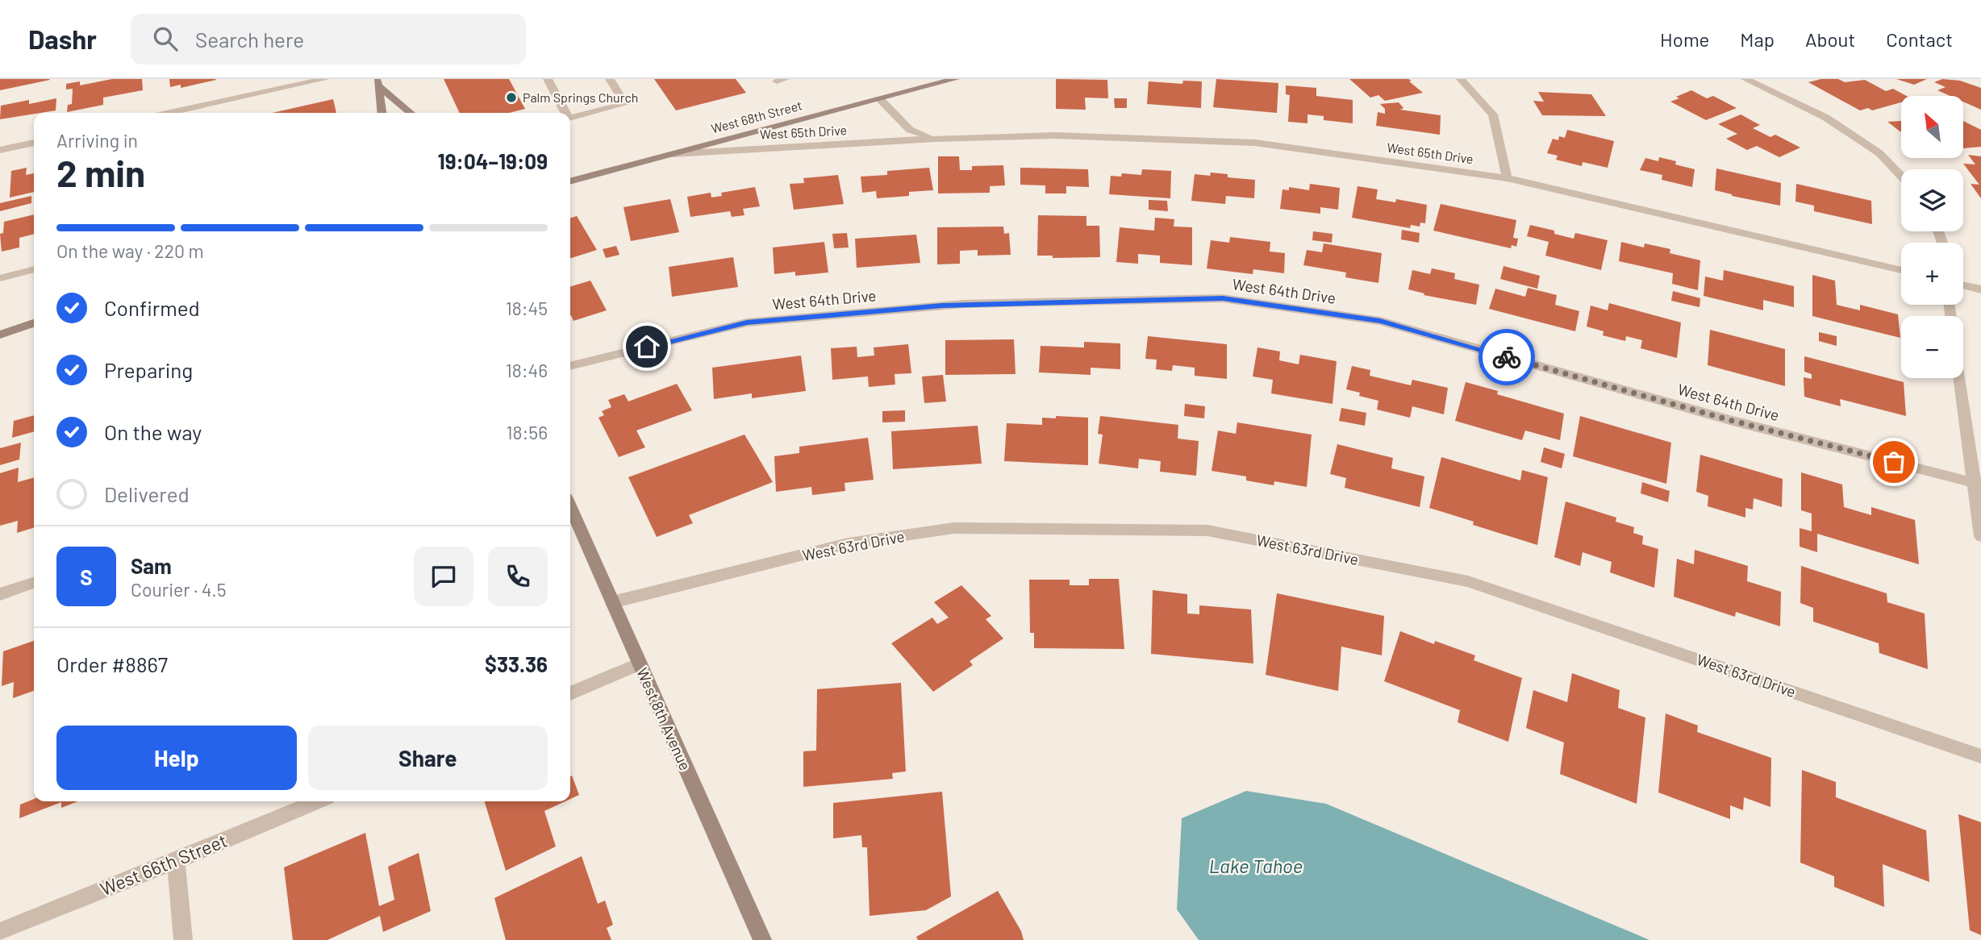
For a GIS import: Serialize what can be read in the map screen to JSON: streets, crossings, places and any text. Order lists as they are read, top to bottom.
{
  "streets": {
    "street": [
      "West 68th Street",
      "West 65th Drive",
      "West 64th Drive",
      "West 63rd Drive",
      "West 8th Avenue",
      "West 66th Street"
    ]
  },
  "crossings": [
    ["West 68th Street", "West 65th Drive"],
    ["West 63rd Drive", "West 8th Avenue"]
  ],
  "water": ["Lake Tahoe"],
  "places": ["Palm Springs Church"],
  "north": "top left",
  "page": {
    "header": "Dashr",
    "search": "Search here",
    "nav": [
      "Home",
      "Map",
      "About",
      "Contact"
    ],
    "map_buttons": ["+", "−"],
    "heading": ["2 min", "Arriving in", "19:04–19:09"],
    "panel": [
      "Sam",
      "Courier · 4.5",
      "Order #8867",
      "$33.36"
    ],
    "bar": "On the way · 220 m",
    "list": [
      ["Confirmed", "18:45"],
      ["Preparing", "18:46"],
      ["On the way", "18:56"],
      "Delivered"
    ],
    "round": "S",
    "buttons": ["Help", "Share"]
  }
}
